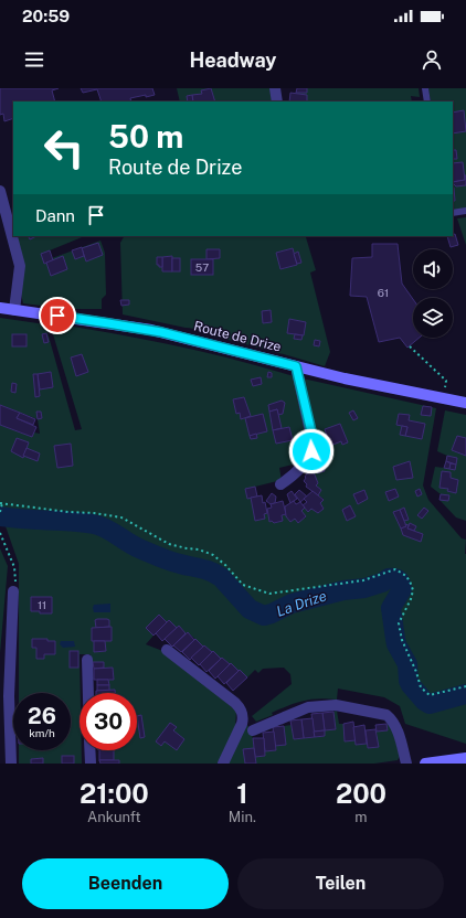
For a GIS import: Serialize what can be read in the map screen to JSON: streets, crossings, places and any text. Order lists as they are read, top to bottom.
{
  "streets": {
    "main road": ["Route de Drize"]
  },
  "water": ["La Drize"],
  "house_numbers": ["57", "61", "11"],
  "page": {
    "status": "20:59",
    "header": "Headway",
    "turn": ["50 m", "Route de Drize"],
    "then": "Dann",
    "speed": "26 km/h",
    "limit": "30",
    "eta": [
      "21:00",
      "Ankunft",
      "1",
      "Min.",
      "200",
      "m"
    ],
    "buttons": ["Beenden", "Teilen"]
  }
}
